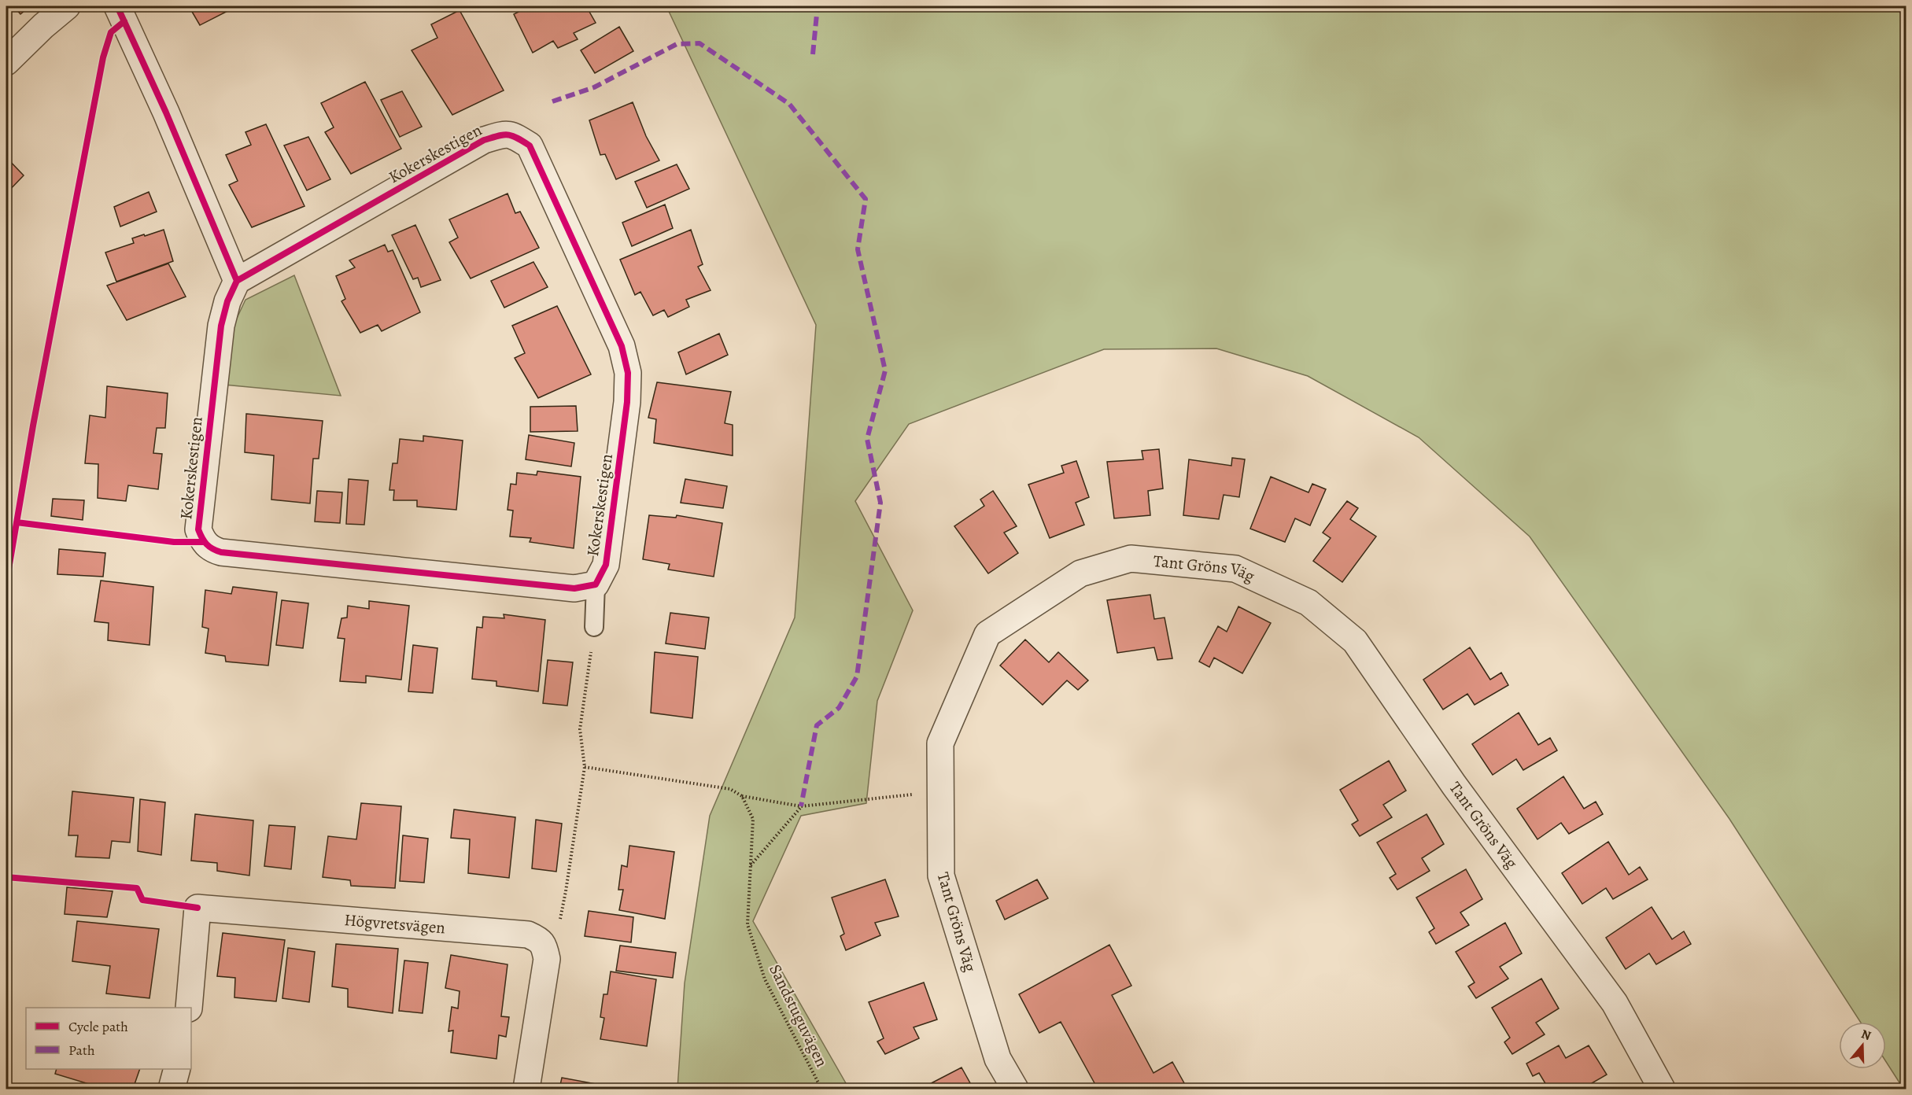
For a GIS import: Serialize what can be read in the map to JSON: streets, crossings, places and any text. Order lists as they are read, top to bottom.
{
  "streets": {
    "street": ["Kokerskestigen", "Tant Gröns Väg", "Högvretsvägen"],
    "path": ["Sandstuguvägen"]
  },
  "legend": ["Cycle path", "Path"],
  "north": "top"
}
